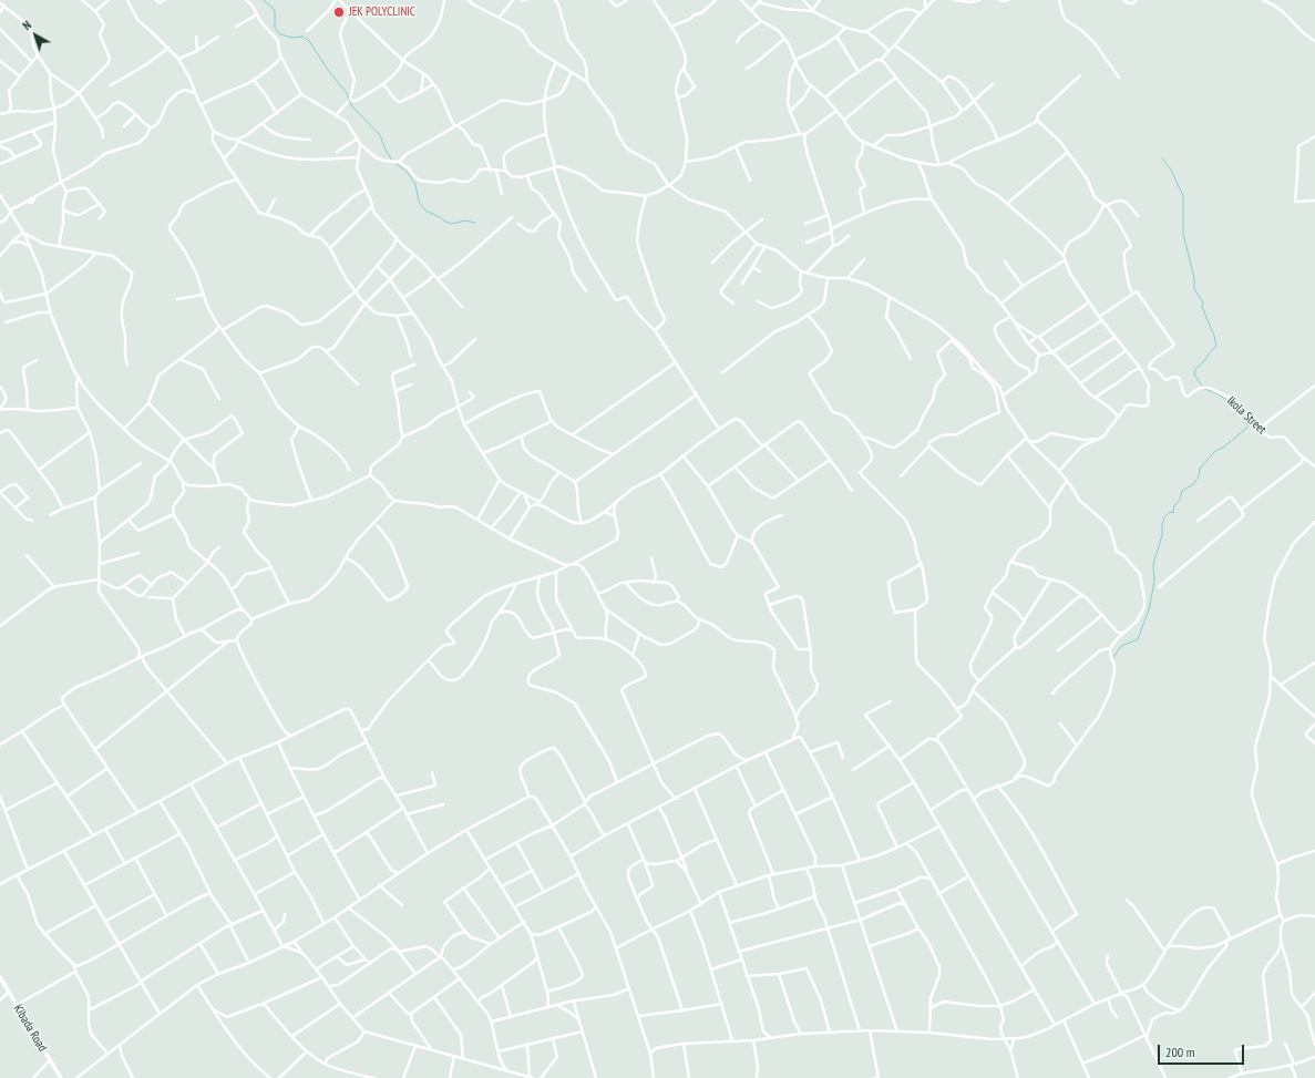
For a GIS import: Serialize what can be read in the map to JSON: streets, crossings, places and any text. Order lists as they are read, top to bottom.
{
  "streets": {
    "main road": ["Kibada Road"],
    "street": ["Ikola Street"]
  },
  "places": ["JEK POLYCLINIC"],
  "scale_bar": "200 m",
  "north": "top left"
}
